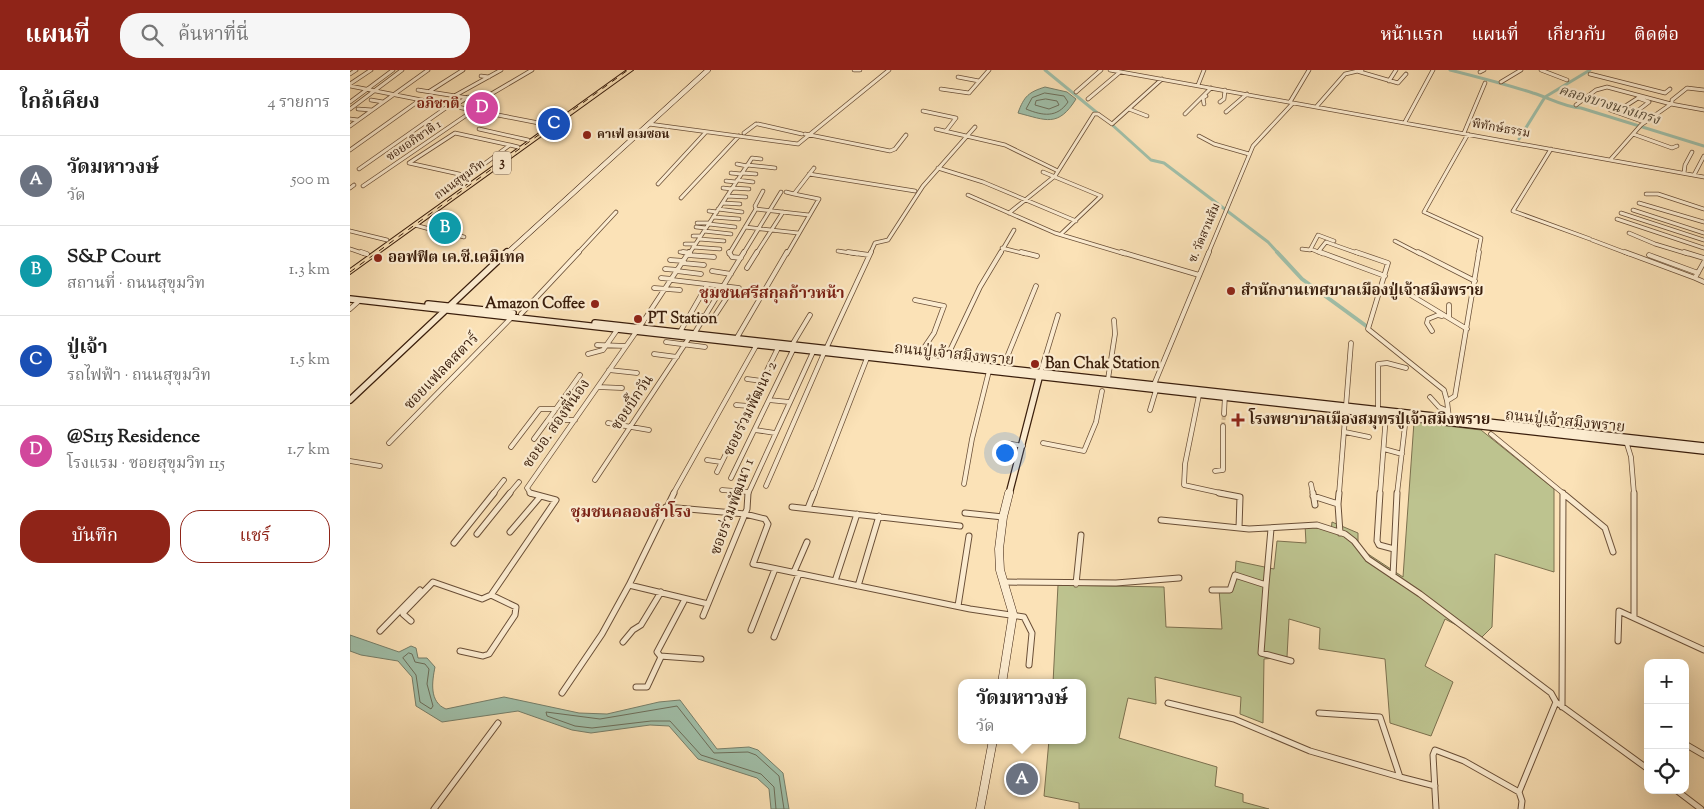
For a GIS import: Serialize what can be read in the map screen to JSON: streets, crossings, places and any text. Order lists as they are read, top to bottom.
{
  "streets": {
    "highway": ["3", "ถนนสุขุมวิท"],
    "main road": ["ถนนปู่เจ้าสมิงพราย"],
    "street": [
      "พิทักษ์ธรรม",
      "ซอยอภิชาติ 1",
      "ซ. วัดสวนส้ม",
      "ซอยแฟลตสตาร์",
      "ซอยบิ๊กวัน",
      "ซอยร่วมพัฒนา 2",
      "ซอยอ. สองพี่น้อง",
      "ซอยร่วมพัฒนา 1"
    ]
  },
  "crossings": [
    ["พิทักษ์ธรรม", "ซ. วัดสวนส้ม"],
    ["ซ. วัดสวนส้ม", "ถนนปู่เจ้าสมิงพราย"],
    ["ถนนปู่เจ้าสมิงพราย", "ซอยแฟลตสตาร์"],
    ["ถนนปู่เจ้าสมิงพราย", "ซอยบิ๊กวัน"],
    ["ถนนปู่เจ้าสมิงพราย", "ซอยร่วมพัฒนา 2"],
    ["ถนนปู่เจ้าสมิงพราย", "ซอยอ. สองพี่น้อง"],
    ["ถนนปู่เจ้าสมิงพราย", "ซอยร่วมพัฒนา 1"]
  ],
  "districts": ["อภิชาติ", "ชุมชนศรีสกุลก้าวหน้า", "ชุมชนคลองสำโรง"],
  "water": ["คลองบางนางเกรง"],
  "places": {
    "other": [
      "คาเฟ่ อเมซอน",
      "ออฟฟิต เค.ซี.เคมิเทค",
      "สำนักงานเทศบาลเมืองปู่เจ้าสมิงพราย",
      "Amazon Coffee",
      "PT Station",
      "Ban Chak Station"
    ],
    "health": ["โรงพยาบาลเมืองสมุทรปู่เจ้าสมิงพราย"]
  },
  "page": {
    "header": "แผนที่",
    "search": "ค้นหาที่นี่",
    "nav": [
      "หน้าแรก",
      "แผนที่",
      "เกี่ยวกับ",
      "ติดต่อ"
    ],
    "heading": ["ใกล้เคียง", "4 รายการ"],
    "pins": [
      "D",
      "C",
      "B",
      "A"
    ],
    "list": [
      {
        "mark": "A",
        "name": "วัดมหาวงษ์",
        "note": "วัด",
        "value": "500 m"
      },
      {
        "mark": "B",
        "name": "S&P Court",
        "note": "สถานที่ · ถนนสุขุมวิท",
        "value": "1.3 km"
      },
      {
        "mark": "C",
        "name": "ปู่เจ้า",
        "note": "รถไฟฟ้า · ถนนสุขุมวิท",
        "value": "1.5 km"
      },
      {
        "mark": "D",
        "name": "@S115 Residence",
        "note": "โรงแรม · ซอยสุขุมวิท 115",
        "value": "1.7 km"
      }
    ],
    "buttons": ["บันทึก", "แชร์"],
    "map_buttons": ["+", "−"],
    "popup": ["วัดมหาวงษ์", "วัด"]
  }
}
